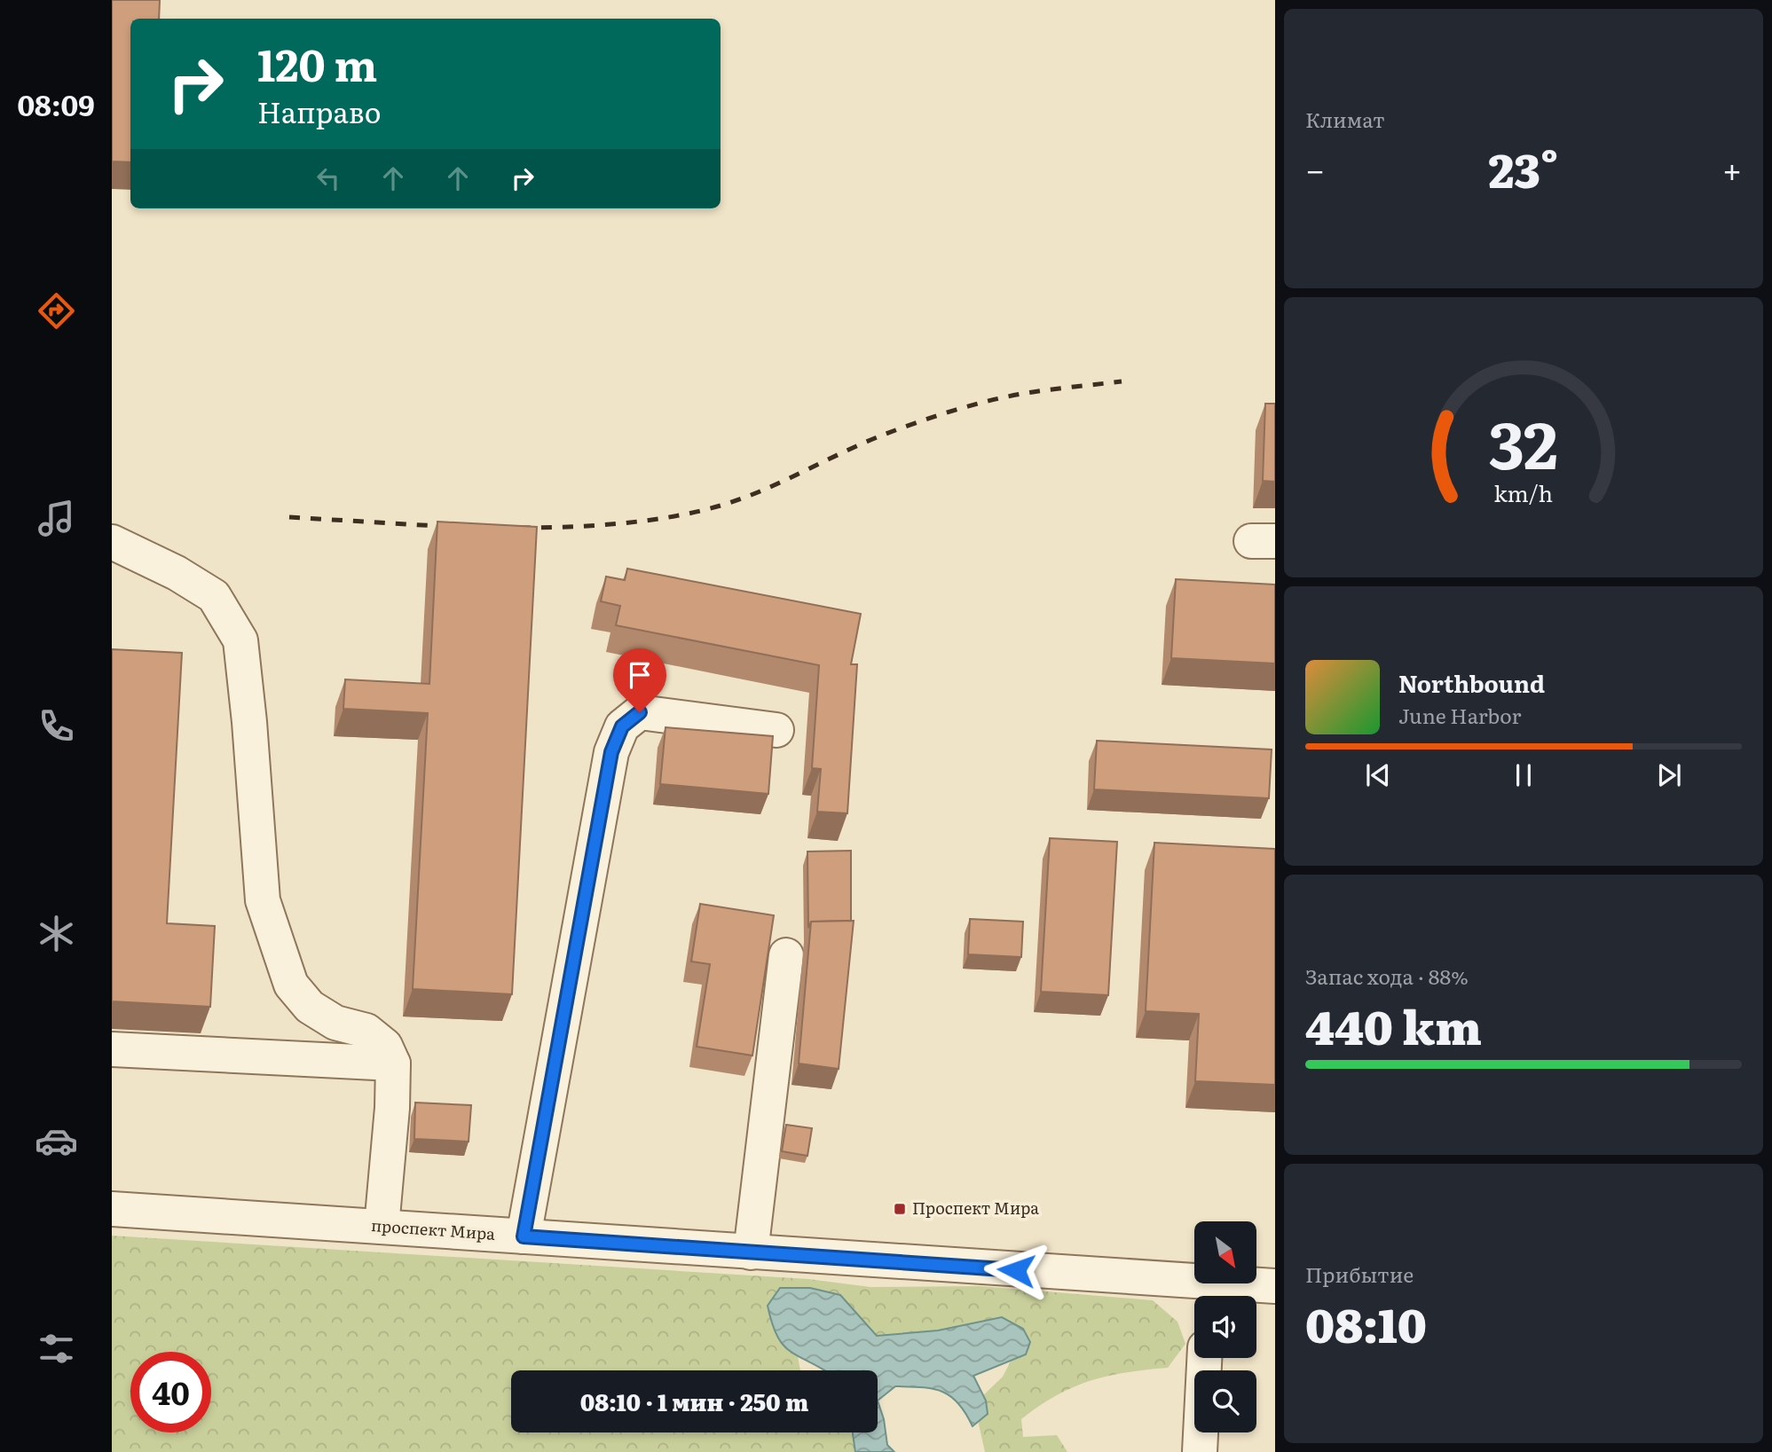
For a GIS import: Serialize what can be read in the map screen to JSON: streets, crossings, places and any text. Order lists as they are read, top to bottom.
{
  "streets": {
    "street": ["проспект Мира"]
  },
  "places": {
    "transit": ["Проспект Мира"]
  },
  "north": "bottom right",
  "page": {
    "tabs": "08:09",
    "tile": [
      "Климат",
      ["Запас хода · 88%", "440 km"],
      ["Прибытие", "08:10"]
    ],
    "turn": ["120 m", "Направо"],
    "heat": ["−", "23°", "+"],
    "song": ["Northbound", "June Harbor"],
    "limit": "40",
    "trip": "08:10 · 1 мин · 250 m",
    "gauge": ["32", "km/h"]
  }
}
